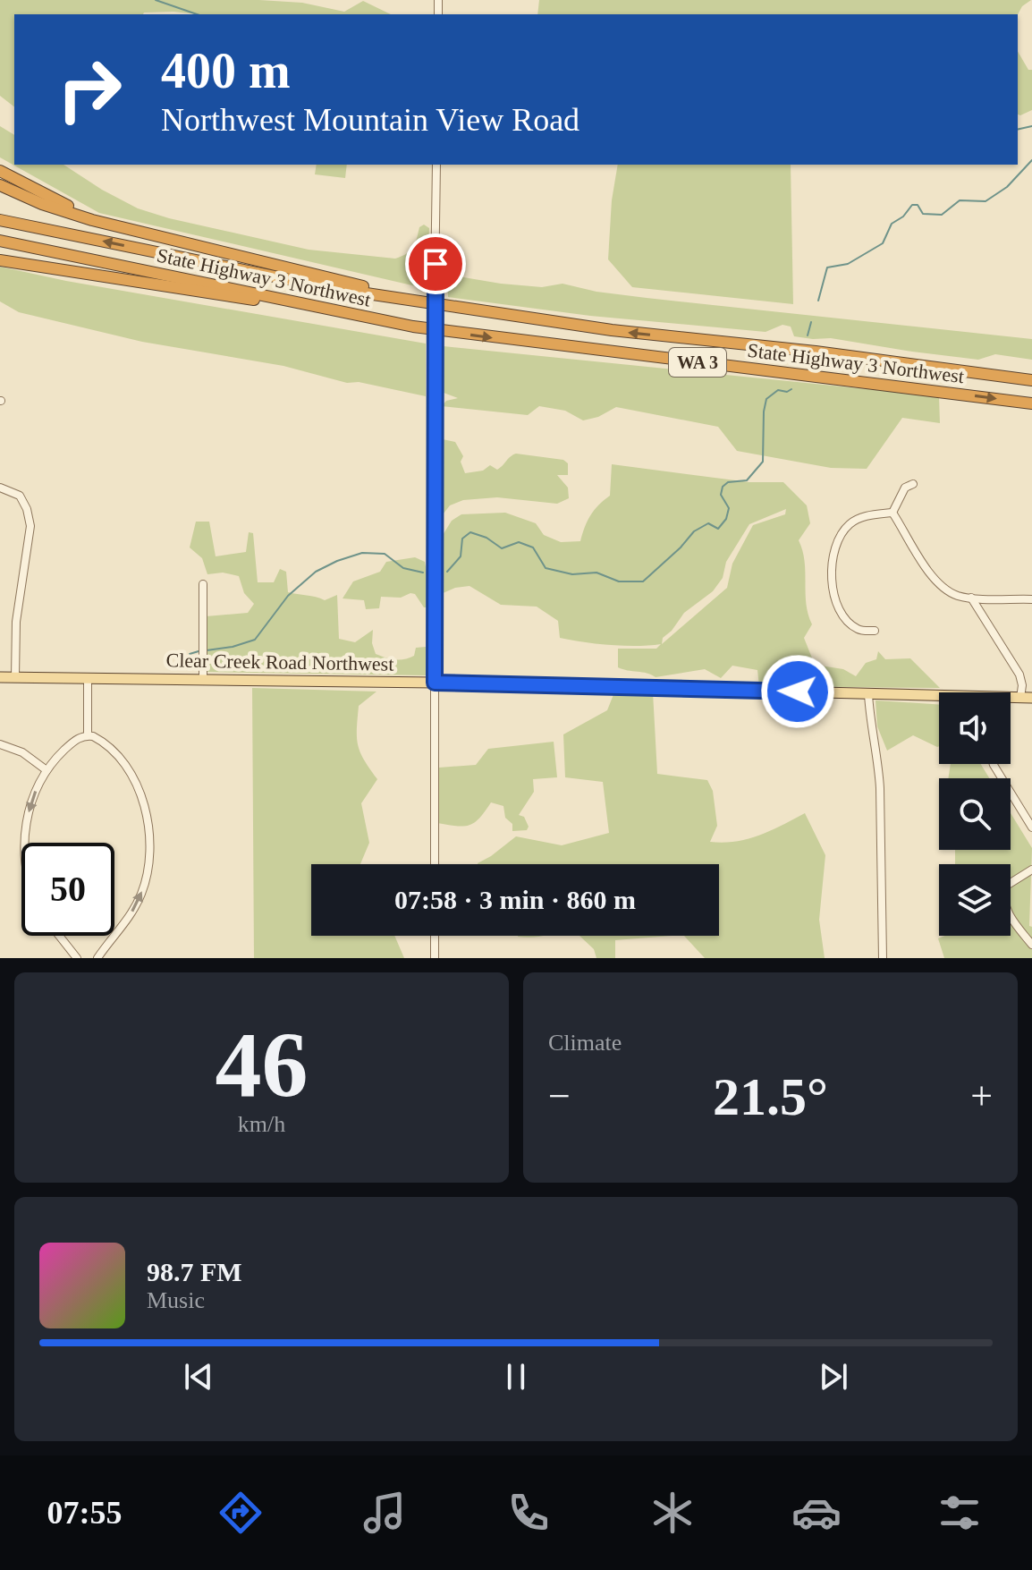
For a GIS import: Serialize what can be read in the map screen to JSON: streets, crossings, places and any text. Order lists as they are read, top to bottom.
{
  "streets": {
    "highway": ["State Highway 3 Northwest", "WA 3"],
    "main road": ["Clear Creek Road Northwest"]
  },
  "page": {
    "turn": ["400 m", "Northwest Mountain View Road"],
    "limit": "50",
    "trip": "07:58 · 3 min · 860 m",
    "tile": [
      ["46", "km/h"],
      "Climate"
    ],
    "heat": ["−", "21.5°", "+"],
    "song": ["98.7 FM", "Music"],
    "tabs": "07:55"
  }
}
